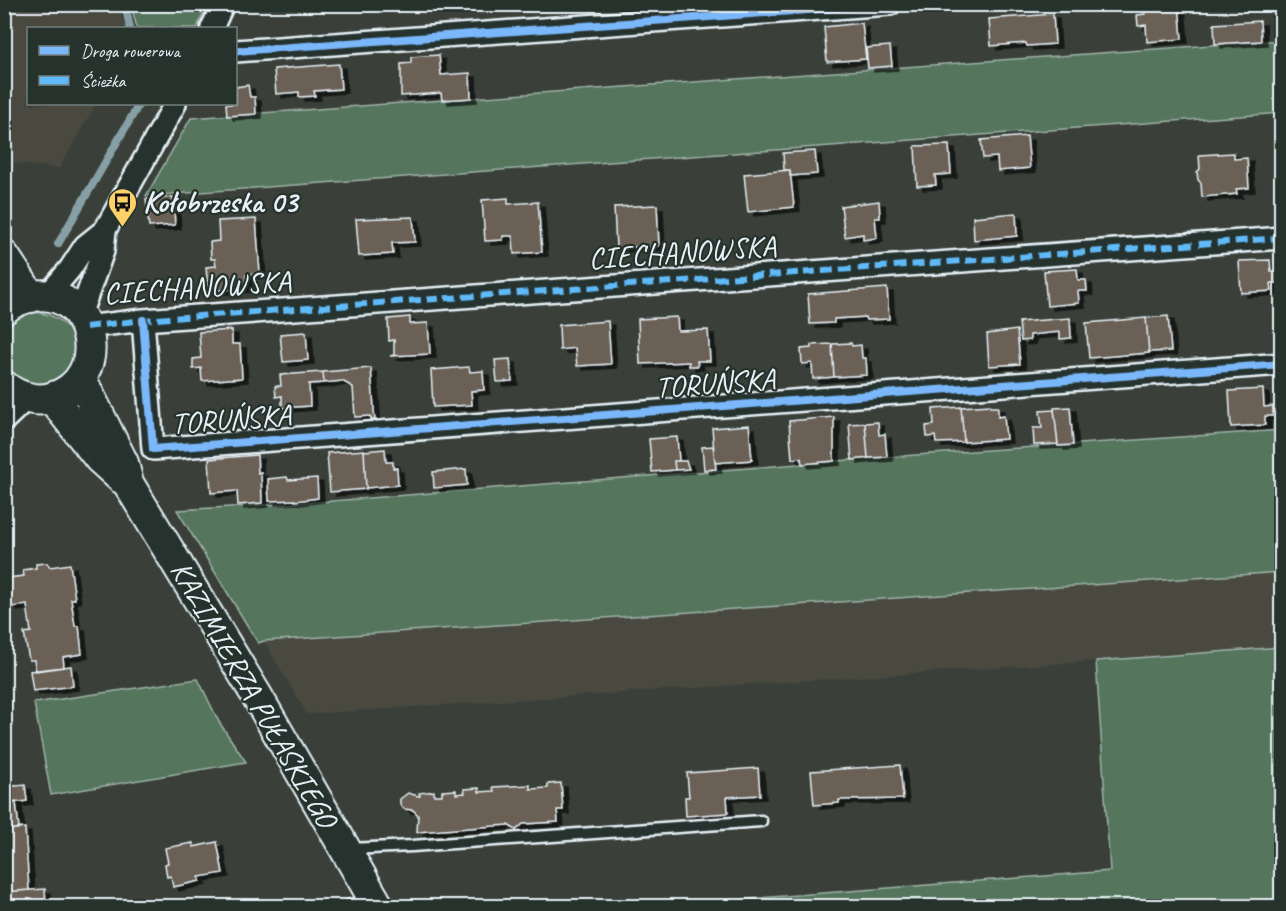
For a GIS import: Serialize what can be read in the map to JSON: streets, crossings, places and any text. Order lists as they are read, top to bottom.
{
  "streets": {
    "main road": ["KAZIMIERZA PUŁASKIEGO"],
    "street": ["CIECHANOWSKA", "TORUŃSKA"]
  },
  "crossings": [
    ["CIECHANOWSKA", "TORUŃSKA"]
  ],
  "places": {
    "bus stop": ["Kołobrzeska 03"]
  },
  "legend": ["Droga rowerowa", "Ścieżka"]
}
